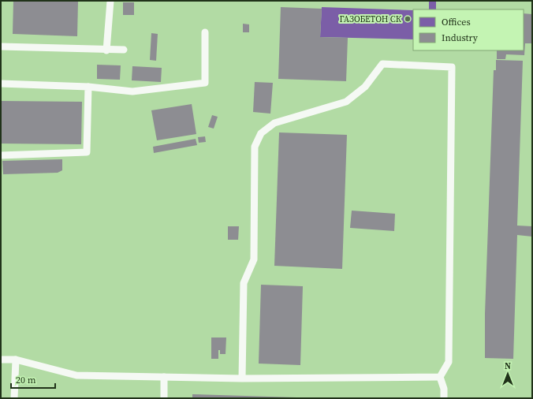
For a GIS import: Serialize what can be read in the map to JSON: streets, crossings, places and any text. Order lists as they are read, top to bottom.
{
  "places": ["ГАЗОБЕТОН СК"],
  "legend": ["Offices", "Industry"],
  "scale_bar": "20 m",
  "north": "top"
}
